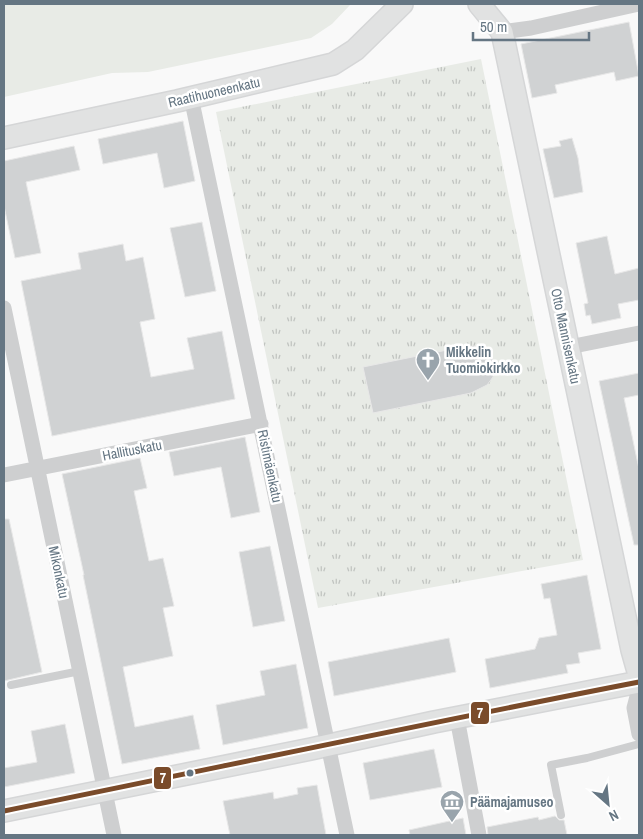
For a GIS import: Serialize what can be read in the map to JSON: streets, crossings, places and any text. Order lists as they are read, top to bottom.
{
  "streets": {
    "main road": ["Raatihuoneenkatu", "Otto Mannisenkatu"],
    "street": ["Hallituskatu", "Ristimäenkatu", "Mikonkatu"]
  },
  "crossings": [
    ["Raatihuoneenkatu", "Ristimäenkatu"],
    ["Hallituskatu", "Ristimäenkatu"],
    ["Hallituskatu", "Mikonkatu"]
  ],
  "places": {
    "church": ["Mikkelin Tuomiokirkko"],
    "museum": ["Päämajamuseo"]
  },
  "lines": ["transit line 7"],
  "scale_bar": "50 m",
  "north": "bottom right"
}
